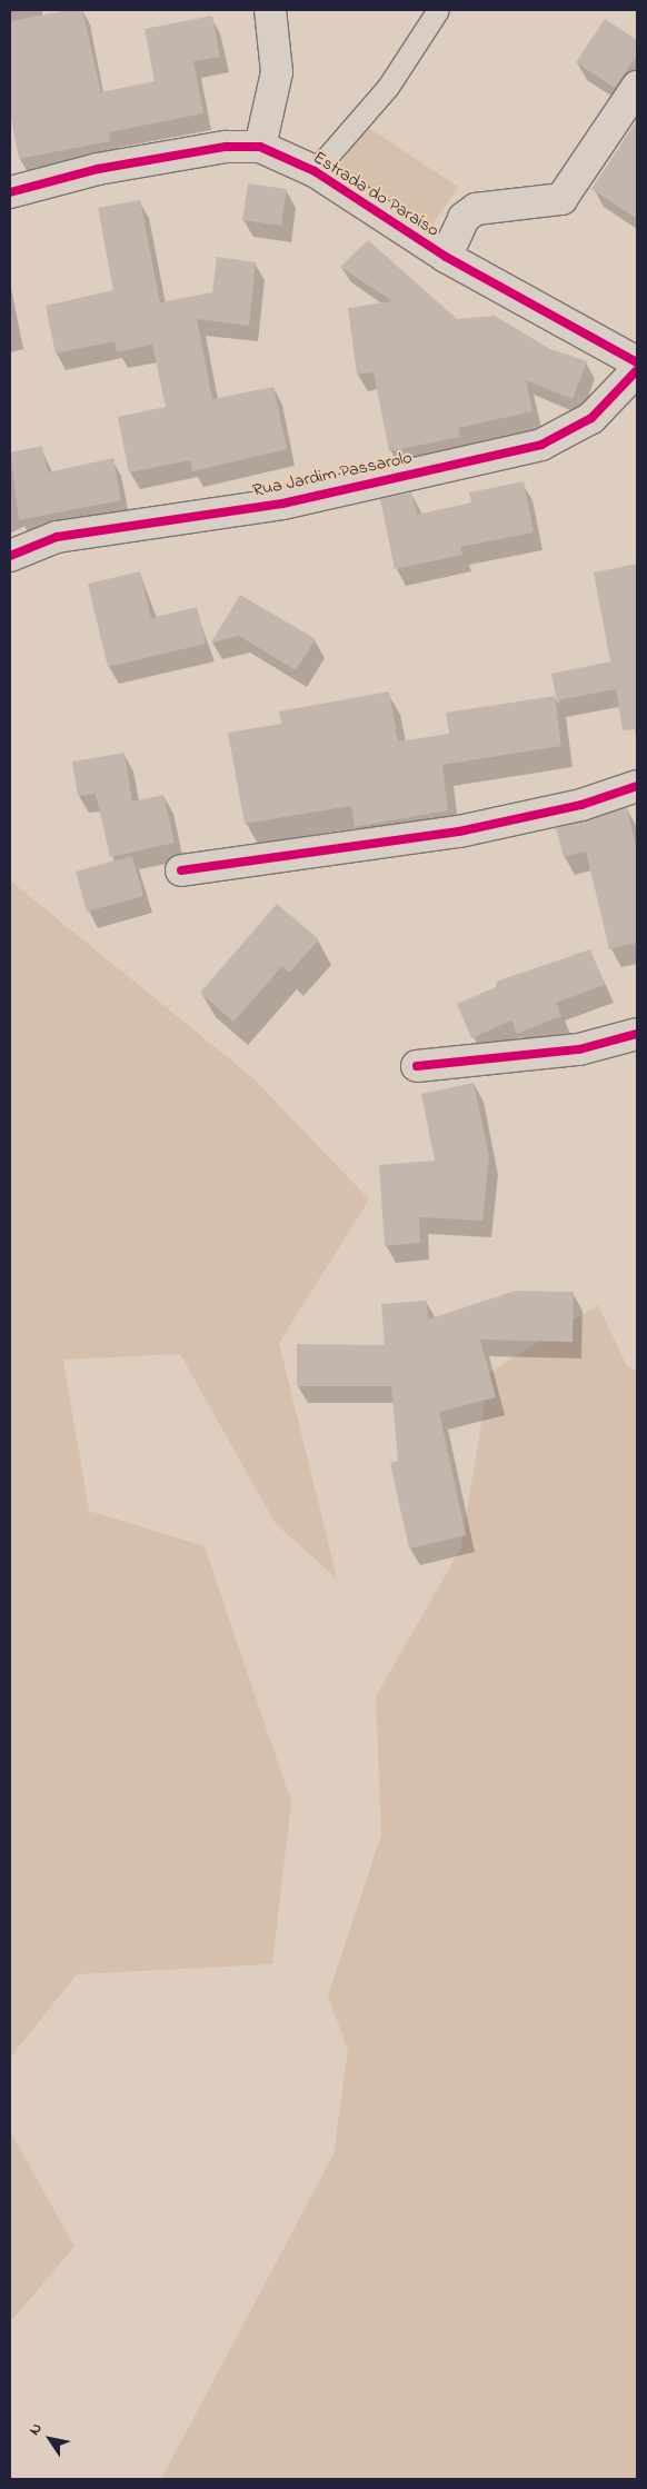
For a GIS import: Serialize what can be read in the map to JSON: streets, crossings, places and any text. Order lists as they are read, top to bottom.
{
  "streets": {
    "street": ["Estrada do Paraíso", "Rua Jardim Passarolo"]
  },
  "north": "top left"
}
